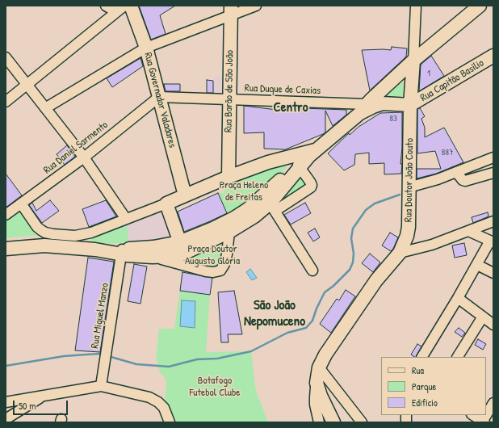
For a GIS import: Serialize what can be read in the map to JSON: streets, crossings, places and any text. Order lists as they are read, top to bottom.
{
  "streets": {
    "main road": [
      "Rua Capitão Basílio",
      "Rua Barão de São João",
      "Rua Governador Valadares",
      "Rua Doutor João Couto"
    ],
    "street": ["Rua Duque de Caxias", "Rua Daniel Sarmento", "Rua Miguel Manzo"]
  },
  "crossings": [
    ["Rua Capitão Basílio", "Rua Doutor João Couto"],
    ["Rua Duque de Caxias", "Rua Barão de São João"],
    ["Rua Duque de Caxias", "Rua Governador Valadares"],
    ["Rua Duque de Caxias", "Rua Daniel Sarmento"],
    ["Rua Governador Valadares", "Rua Daniel Sarmento"]
  ],
  "districts": ["Centro", "São João Nepomuceno"],
  "parks": ["Praça Heleno de Freitas", "Praça Doutor Augusto Glória", "Botafogo Futebol Clube"],
  "house_numbers": ["1", "83", "887"],
  "legend": ["Rua", "Parque", "Edifício"],
  "scale_bar": "50 m"
}
